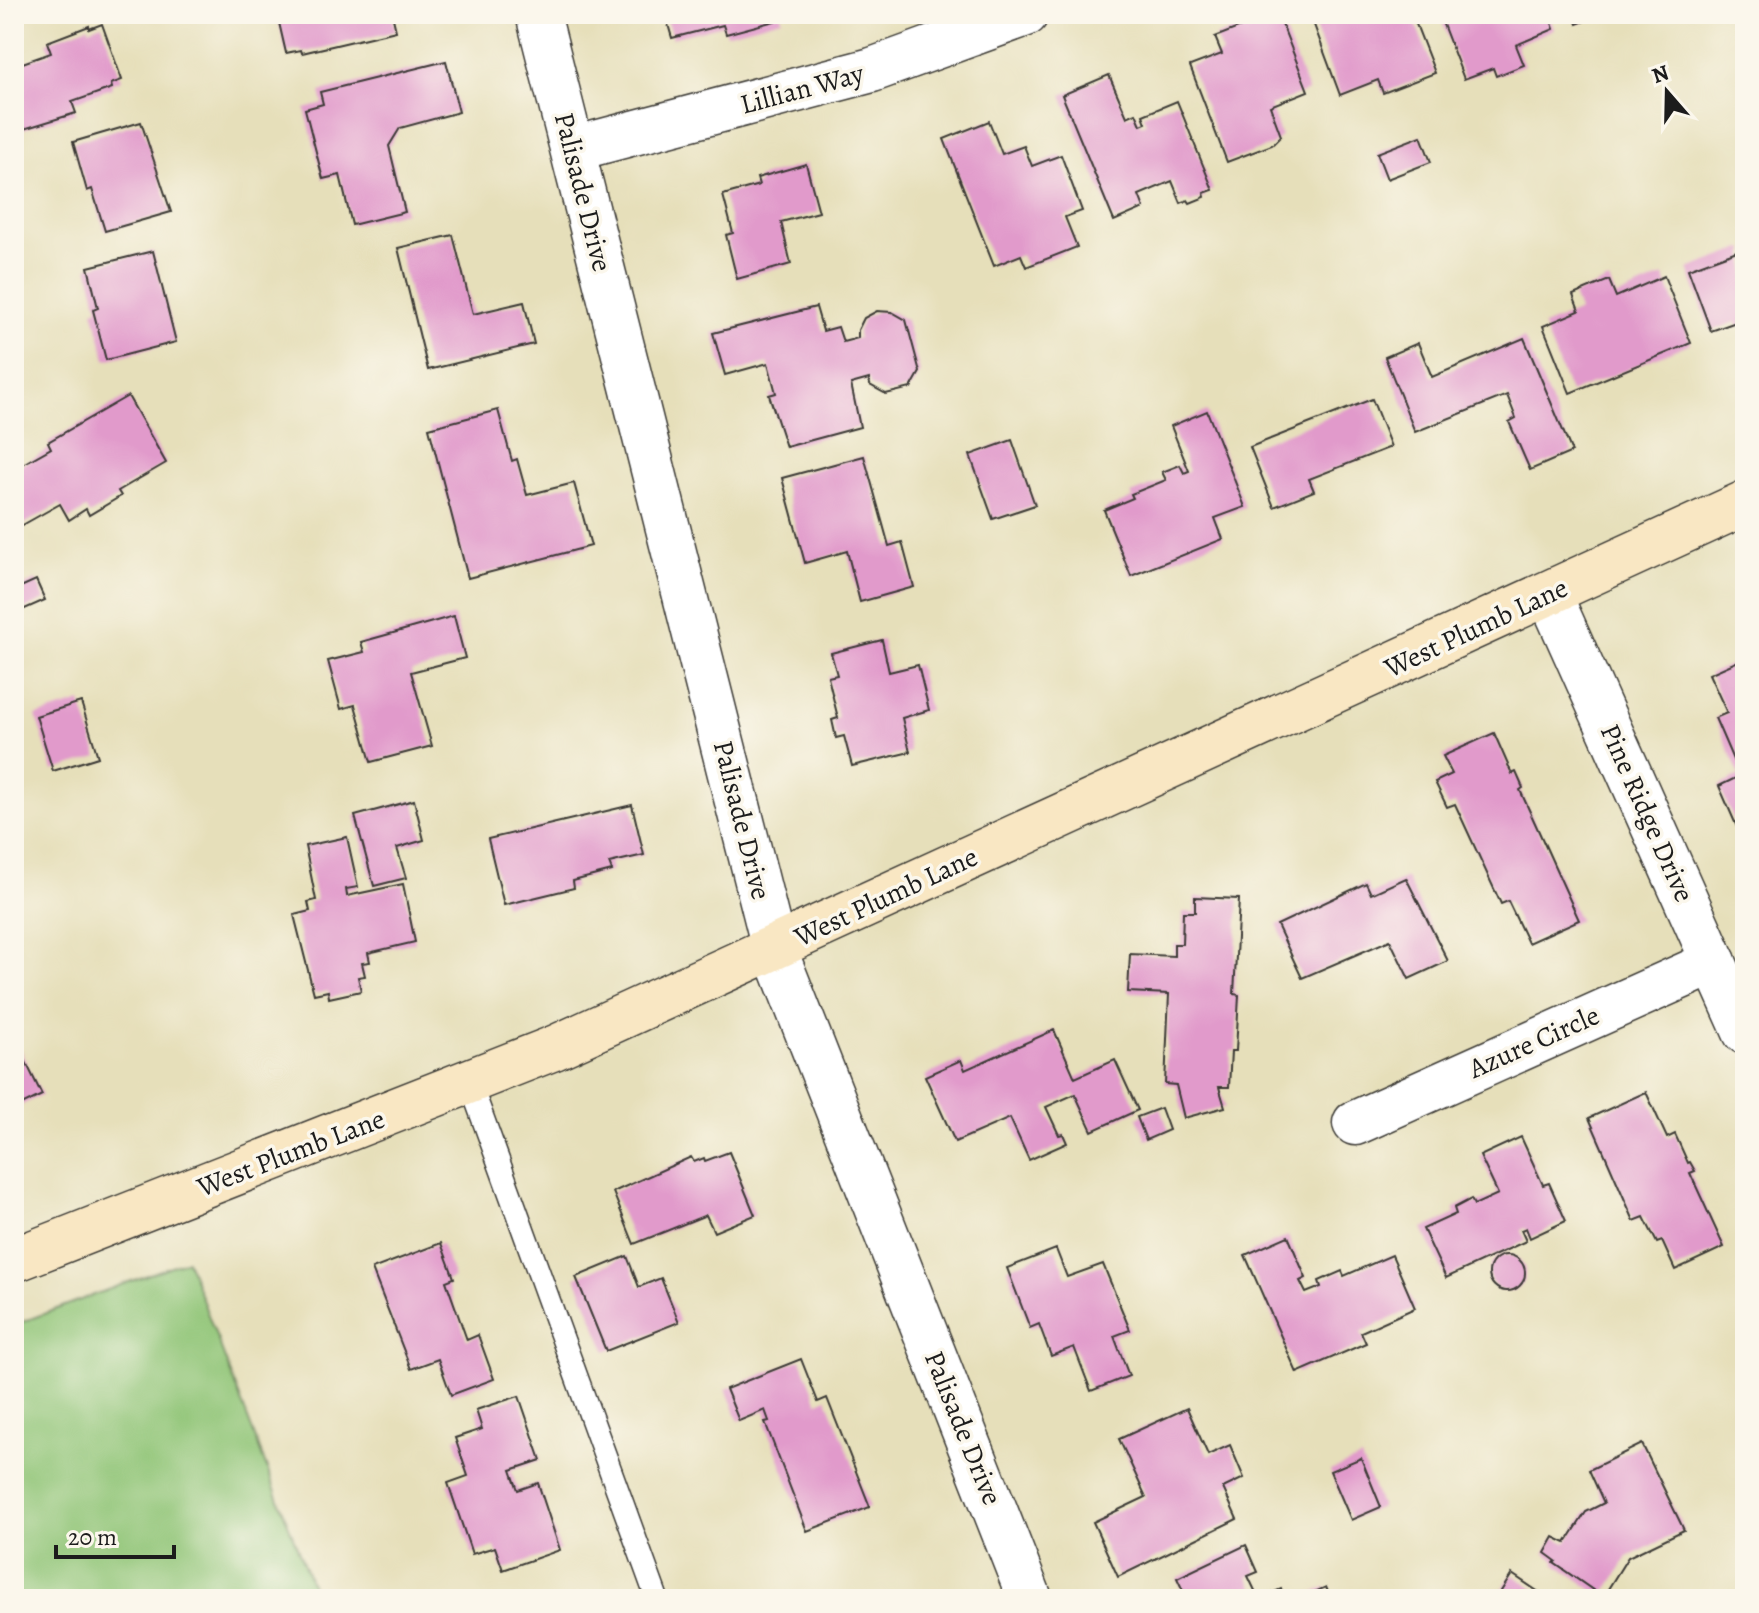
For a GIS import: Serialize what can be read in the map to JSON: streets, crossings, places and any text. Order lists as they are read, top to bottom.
{
  "streets": {
    "main road": ["West Plumb Lane"],
    "street": [
      "Lillian Way",
      "Palisade Drive",
      "Pine Ridge Drive",
      "Azure Circle"
    ]
  },
  "crossings": [
    ["Lillian Way", "Palisade Drive"],
    ["Palisade Drive", "West Plumb Lane"],
    ["West Plumb Lane", "Pine Ridge Drive"],
    ["Pine Ridge Drive", "Azure Circle"]
  ],
  "scale_bar": "20 m",
  "north": "top"
}
